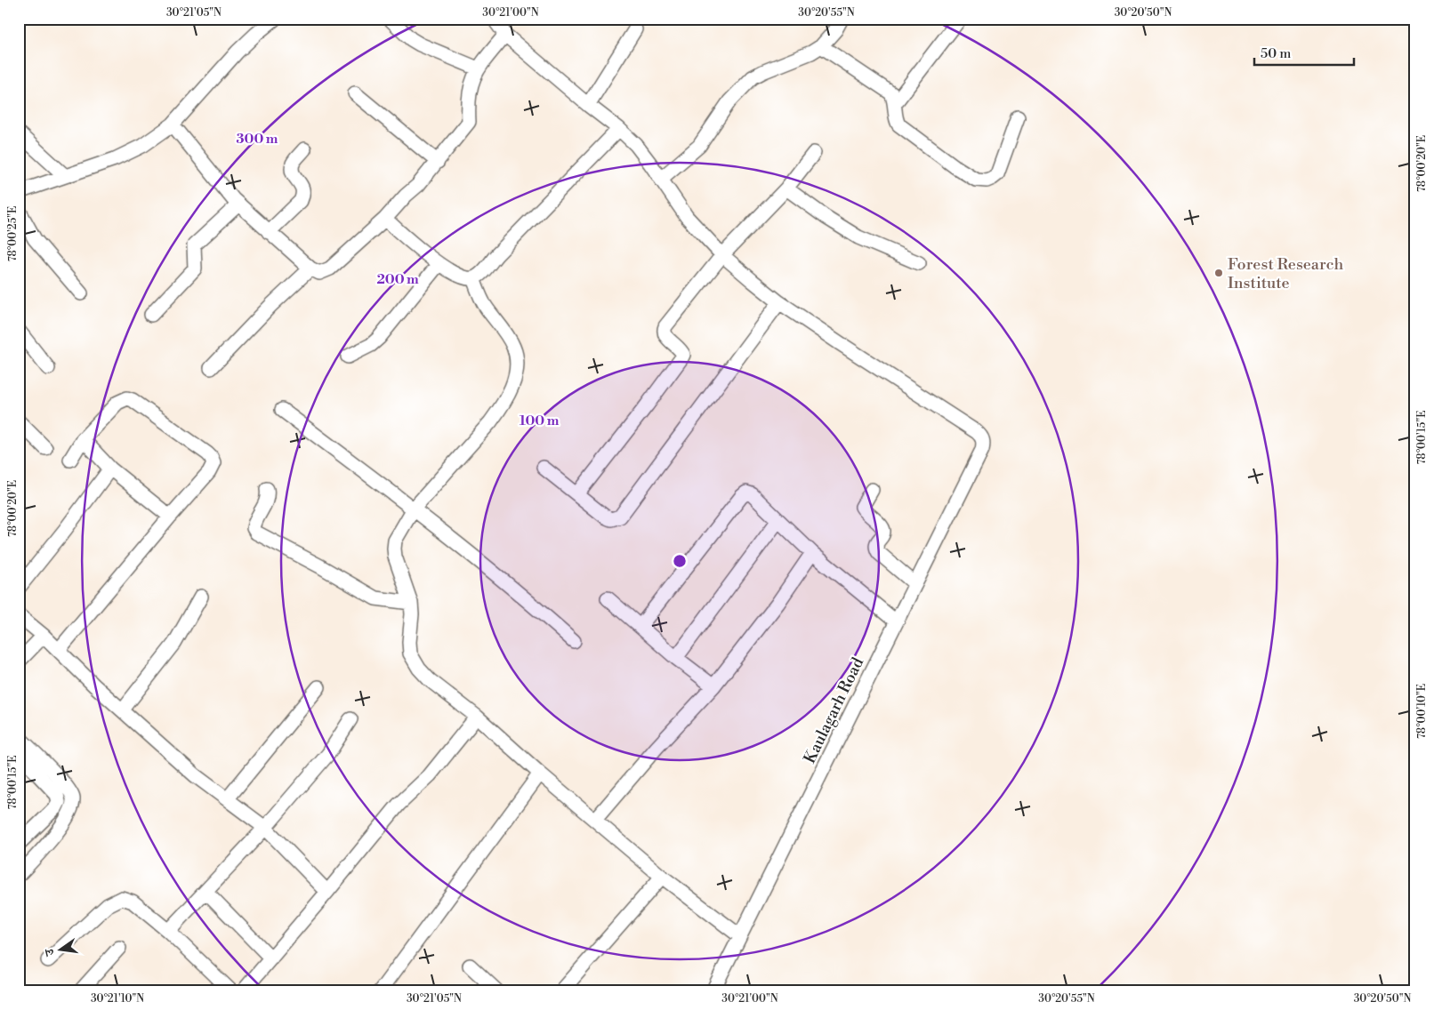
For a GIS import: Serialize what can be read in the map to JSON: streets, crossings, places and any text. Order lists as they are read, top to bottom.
{
  "streets": {
    "street": ["Kaulagarh Road"]
  },
  "places": ["Forest Research Institute"],
  "scale_bar": "50 m",
  "north": "left",
  "coordinates": [
    "30°21'05\"N",
    "30°21'00\"N",
    "30°20'55\"N",
    "30°20'50\"N",
    "78°00'20\"E",
    "78°00'25\"E",
    "78°00'15\"E",
    "78°00'10\"E",
    "30°21'10\"N"
  ],
  "rings": ["300 m", "200 m", "100 m"]
}
